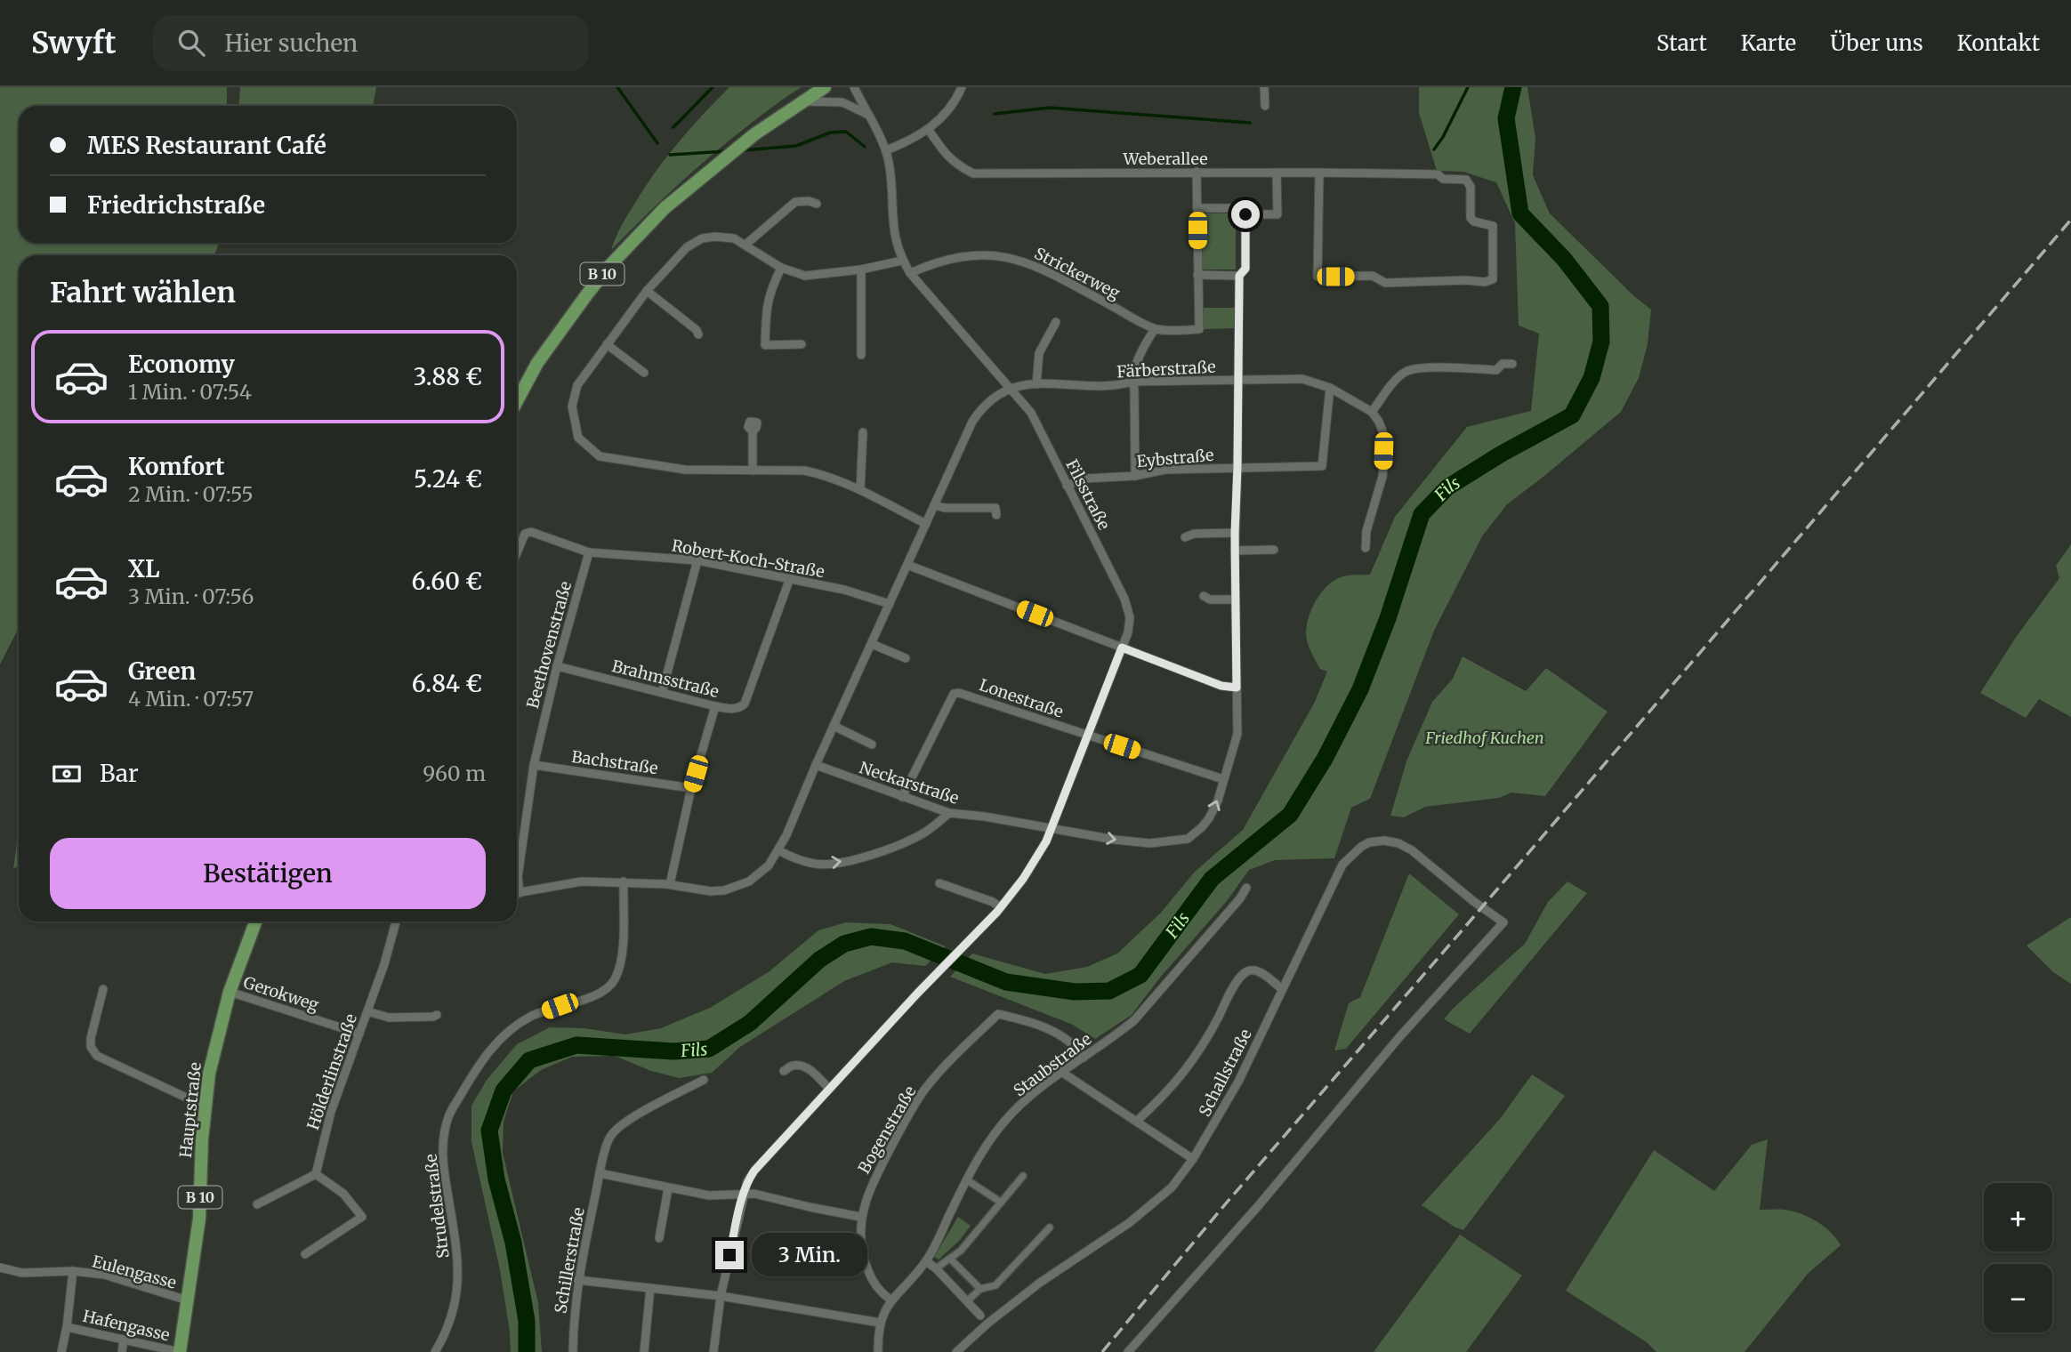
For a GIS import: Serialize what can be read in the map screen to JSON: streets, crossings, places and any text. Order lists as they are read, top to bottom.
{
  "streets": {
    "main road": ["B 10", "Hauptstraße"],
    "street": [
      "Weberallee",
      "Strickerweg",
      "Färberstraße",
      "Eybstraße",
      "Filsstraße",
      "Robert-Koch-Straße",
      "Beethovenstraße",
      "Brahmsstraße",
      "Lonestraße",
      "Bachstraße",
      "Neckarstraße",
      "Gerokweg",
      "Staubstraße",
      "Hölderlinstraße",
      "Schallstraße",
      "Bogenstraße",
      "Strudelstraße",
      "Schillerstraße",
      "Eulengasse",
      "Hafengasse"
    ]
  },
  "crossings": [
    ["Strickerweg", "Filsstraße"],
    ["Färberstraße", "Eybstraße"],
    ["Färberstraße", "Filsstraße"],
    ["Färberstraße", "Neckarstraße"],
    ["Eybstraße", "Filsstraße"],
    ["Eybstraße", "Neckarstraße"],
    ["Filsstraße", "Lonestraße"],
    ["Filsstraße", "Neckarstraße"],
    ["Robert-Koch-Straße", "Beethovenstraße"],
    ["Robert-Koch-Straße", "Brahmsstraße"],
    ["Beethovenstraße", "Brahmsstraße"],
    ["Beethovenstraße", "Bachstraße"],
    ["Lonestraße", "Neckarstraße"],
    ["Gerokweg", "Hölderlinstraße"],
    ["Gerokweg", "Hauptstraße"],
    ["Staubstraße", "Bogenstraße"],
    ["Hauptstraße", "Eulengasse"],
    ["Hauptstraße", "Hafengasse"]
  ],
  "water": ["Fils"],
  "parks": ["Friedhof Kuchen"],
  "page": {
    "header": "Swyft",
    "search": "Hier suchen",
    "nav": [
      "Start",
      "Karte",
      "Über uns",
      "Kontakt"
    ],
    "banner": ["MES Restaurant Café", "Friedrichstraße"],
    "heading": "Fahrt wählen",
    "list": [
      {
        "name": "Economy",
        "note": "1 Min. · 07:54",
        "value": "3.88 €"
      },
      {
        "name": "Komfort",
        "note": "2 Min. · 07:55",
        "value": "5.24 €"
      },
      {
        "name": "XL",
        "note": "3 Min. · 07:56",
        "value": "6.60 €"
      },
      {
        "name": "Green",
        "note": "4 Min. · 07:57",
        "value": "6.84 €"
      }
    ],
    "pay": ["Bar", "960 m"],
    "buttons": "Bestätigen",
    "map_buttons": ["+", "−"],
    "bubble": "3 Min."
  }
}
